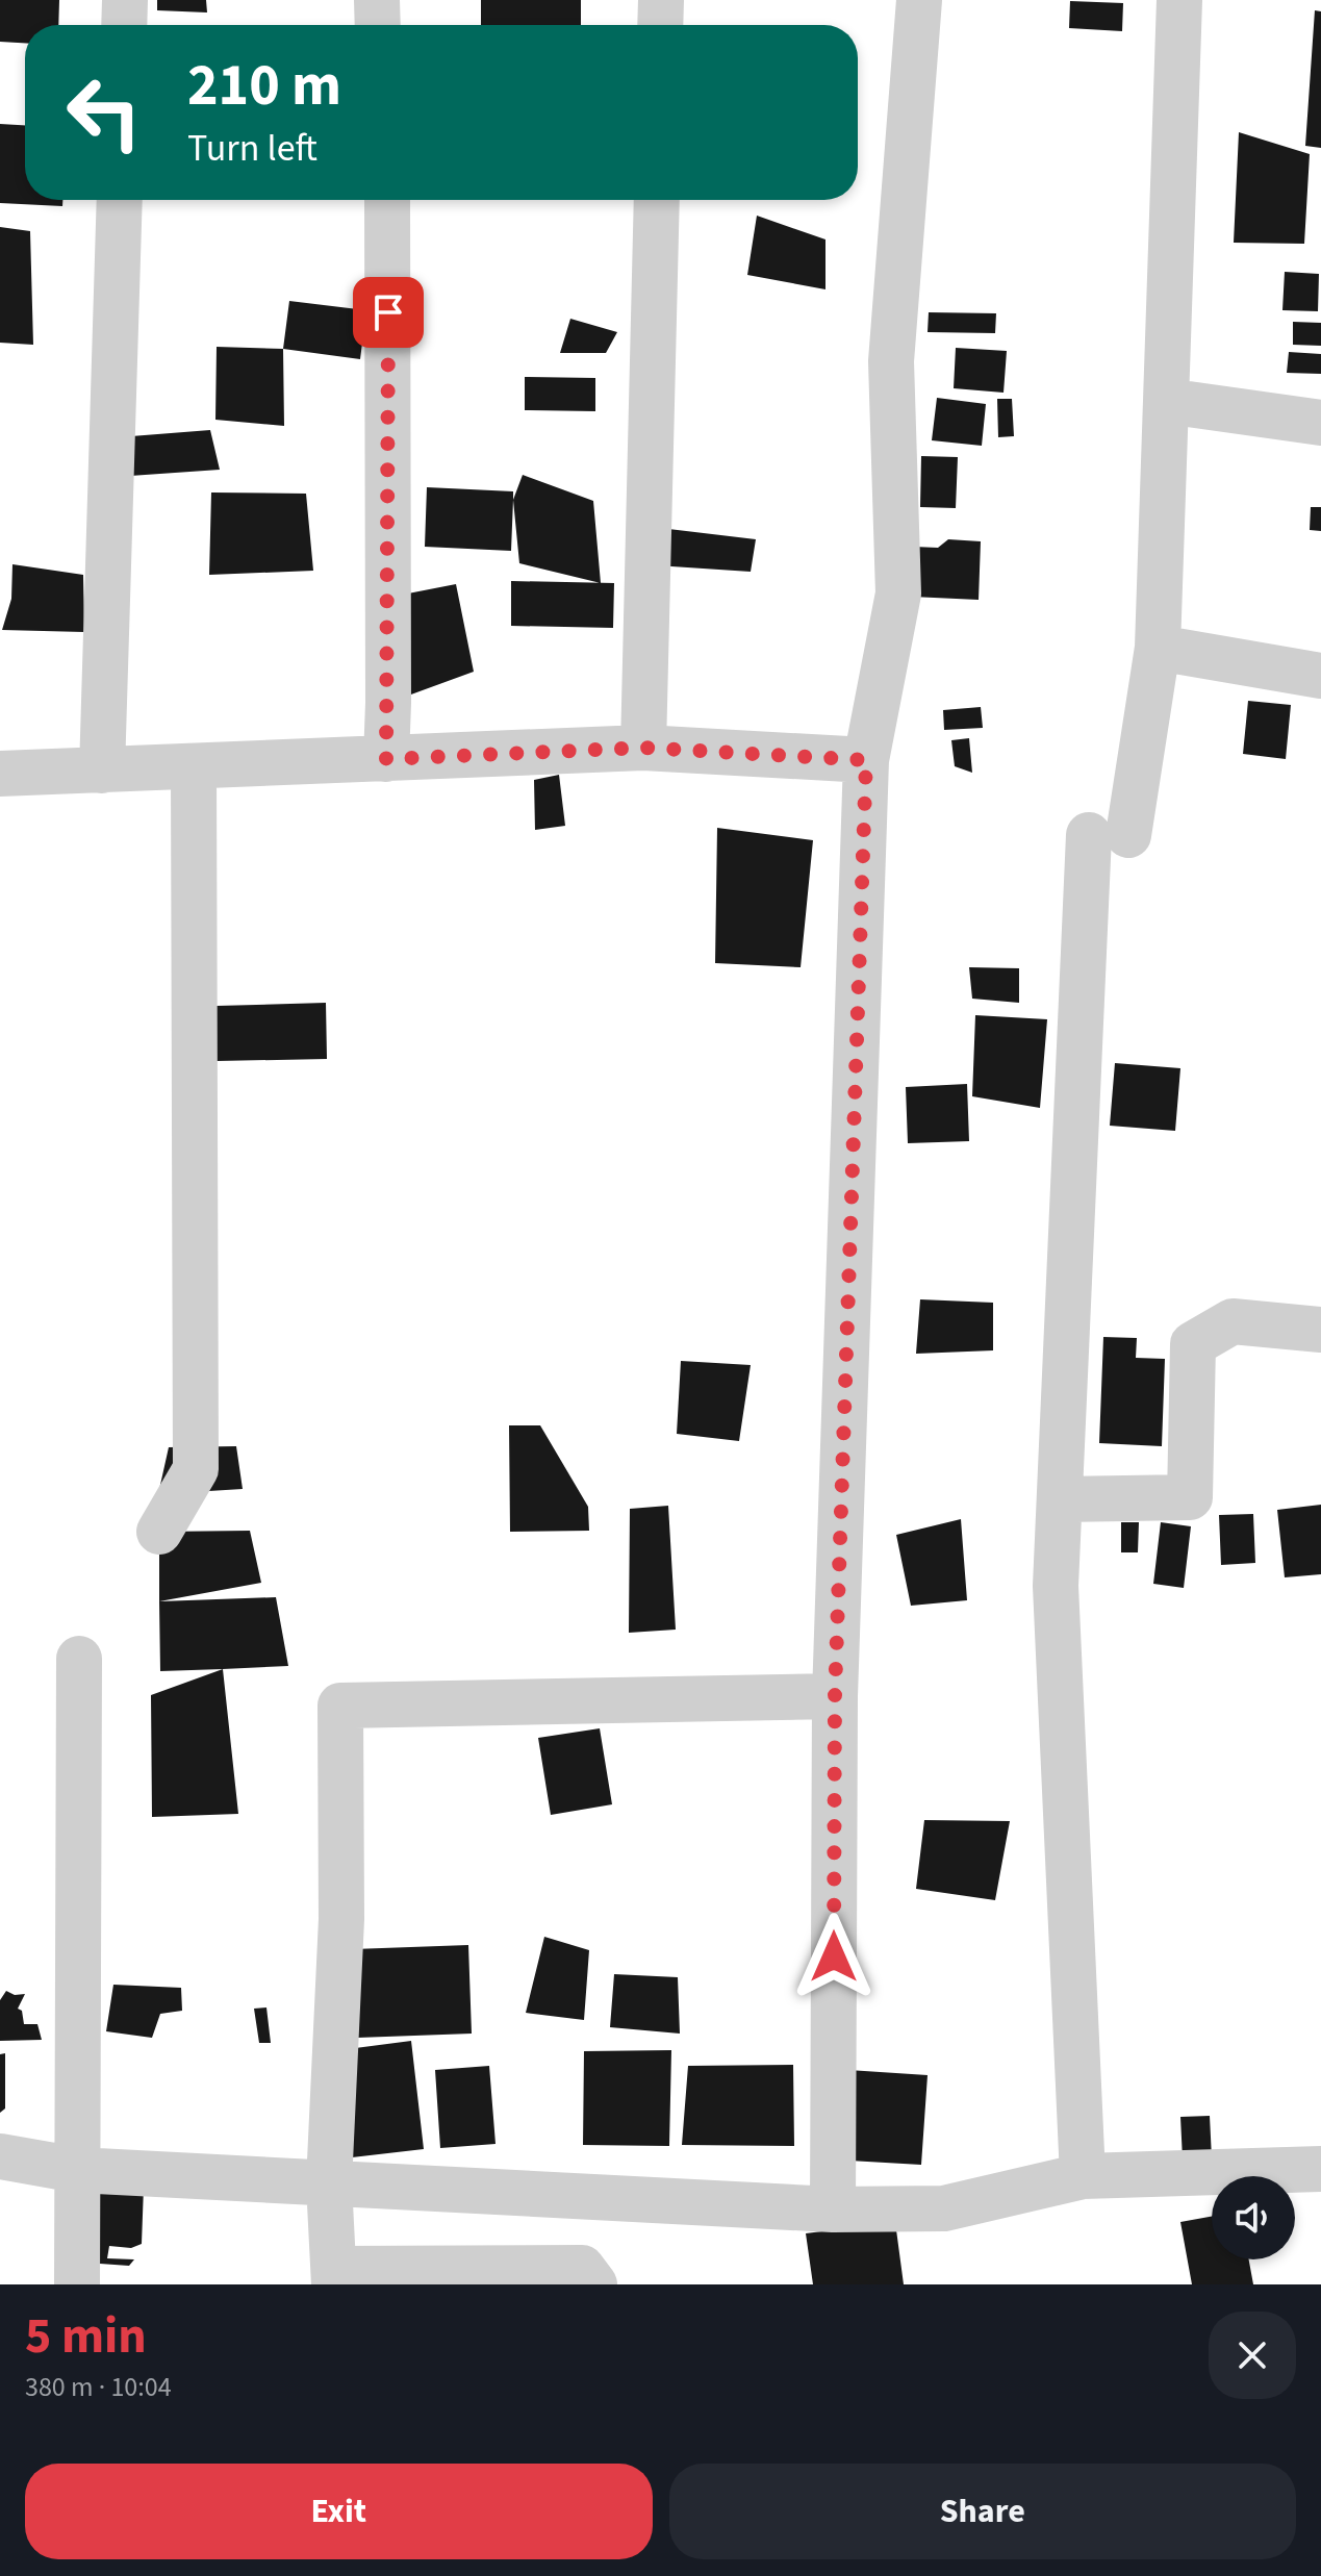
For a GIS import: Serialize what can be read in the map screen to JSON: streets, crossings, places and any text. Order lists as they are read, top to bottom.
{
  "page": {
    "turn": ["210 m", "Turn left"],
    "heading": ["5 min", "380 m · 10:04"],
    "buttons": ["Exit", "Share"]
  }
}
